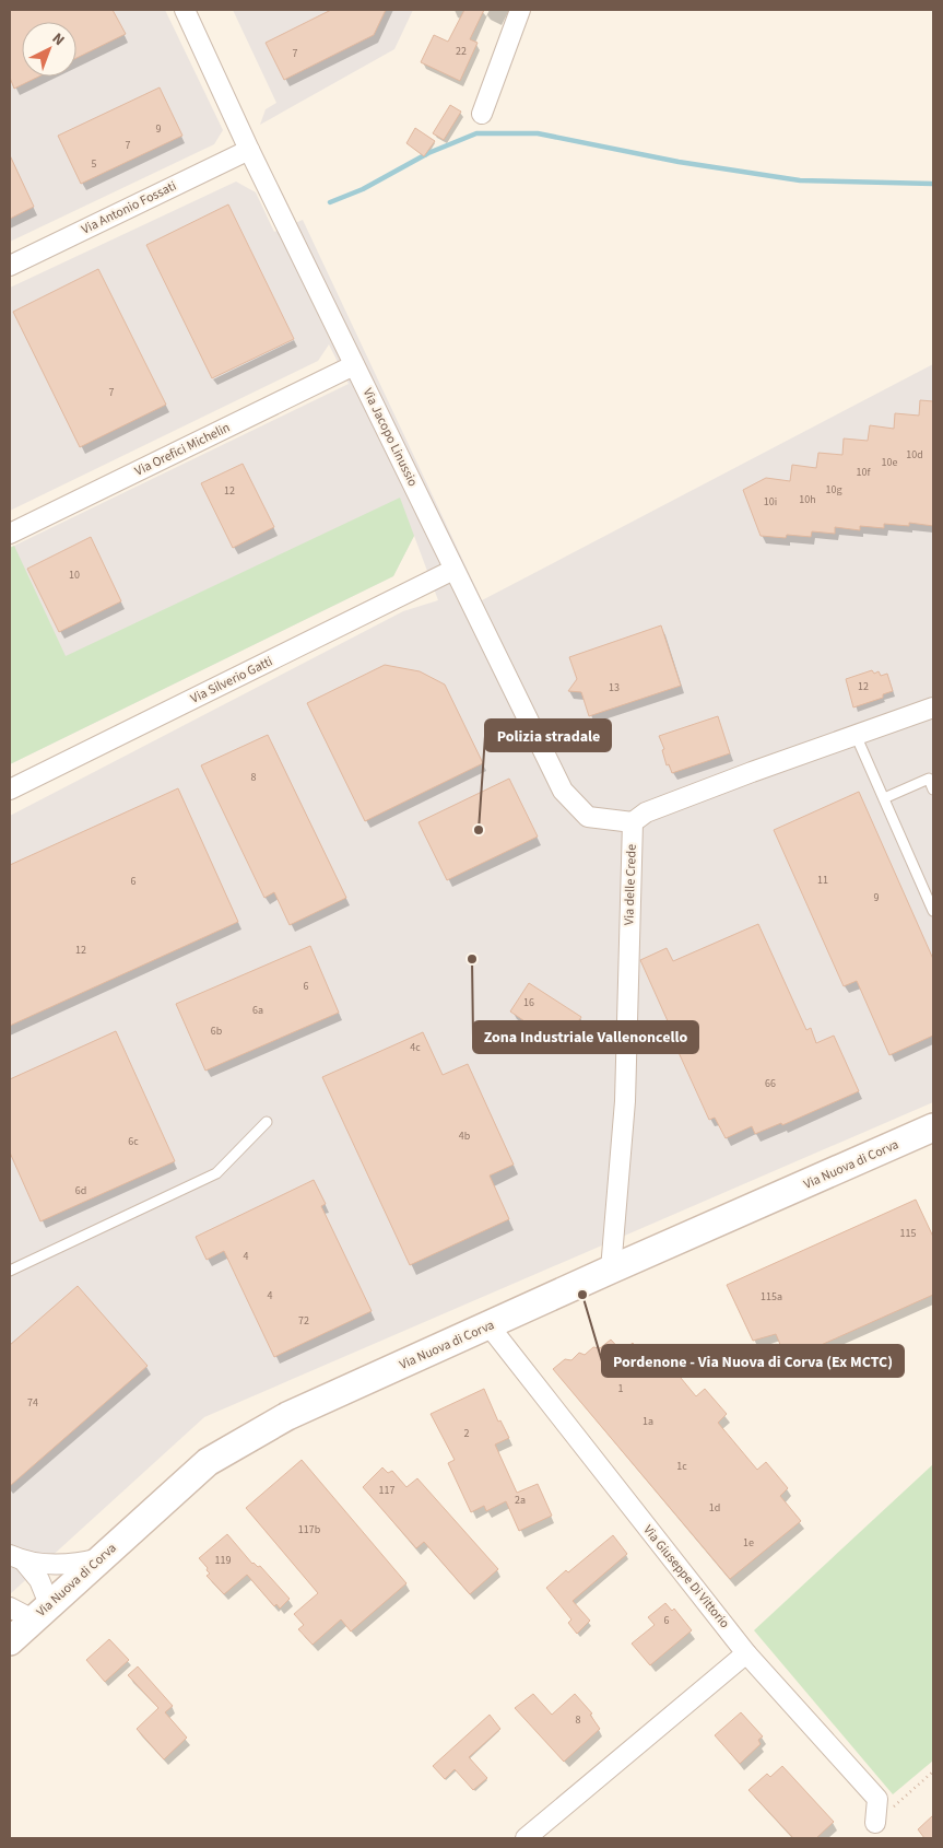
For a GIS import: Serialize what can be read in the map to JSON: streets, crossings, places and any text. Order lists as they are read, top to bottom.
{
  "streets": {
    "main road": ["Via Nuova di Corva"],
    "street": [
      "Via Antonio Fossati",
      "Via Jacopo Linussio",
      "Via Orefici Michelin",
      "Via Silverio Gatti",
      "Via delle Crede",
      "Via Giuseppe Di Vittorio"
    ]
  },
  "crossings": [
    ["Via Antonio Fossati", "Via Jacopo Linussio"],
    ["Via Jacopo Linussio", "Via Orefici Michelin"],
    ["Via Jacopo Linussio", "Via Silverio Gatti"],
    ["Via Jacopo Linussio", "Via delle Crede"],
    ["Via delle Crede", "Via Nuova di Corva"],
    ["Via Nuova di Corva", "Via Giuseppe Di Vittorio"]
  ],
  "places": ["Polizia stradale", "Zona Industriale Vallenoncello", "Pordenone - Via Nuova di Corva (Ex MCTC)"],
  "house_numbers": [
    "22",
    "7",
    "9",
    "7",
    "5",
    "7",
    "10d",
    "10e",
    "10f",
    "10g",
    "12",
    "10h",
    "10i",
    "10",
    "12",
    "13",
    "8",
    "11",
    "6",
    "9",
    "12",
    "6",
    "16",
    "6a",
    "6b",
    "4c",
    "66",
    "4b",
    "6c",
    "6d",
    "115",
    "4",
    "4",
    "115a",
    "72",
    "1",
    "74",
    "1a",
    "2",
    "1c",
    "117",
    "2a",
    "1d",
    "117b",
    "1e",
    "119",
    "6",
    "8"
  ],
  "north": "top right"
}
